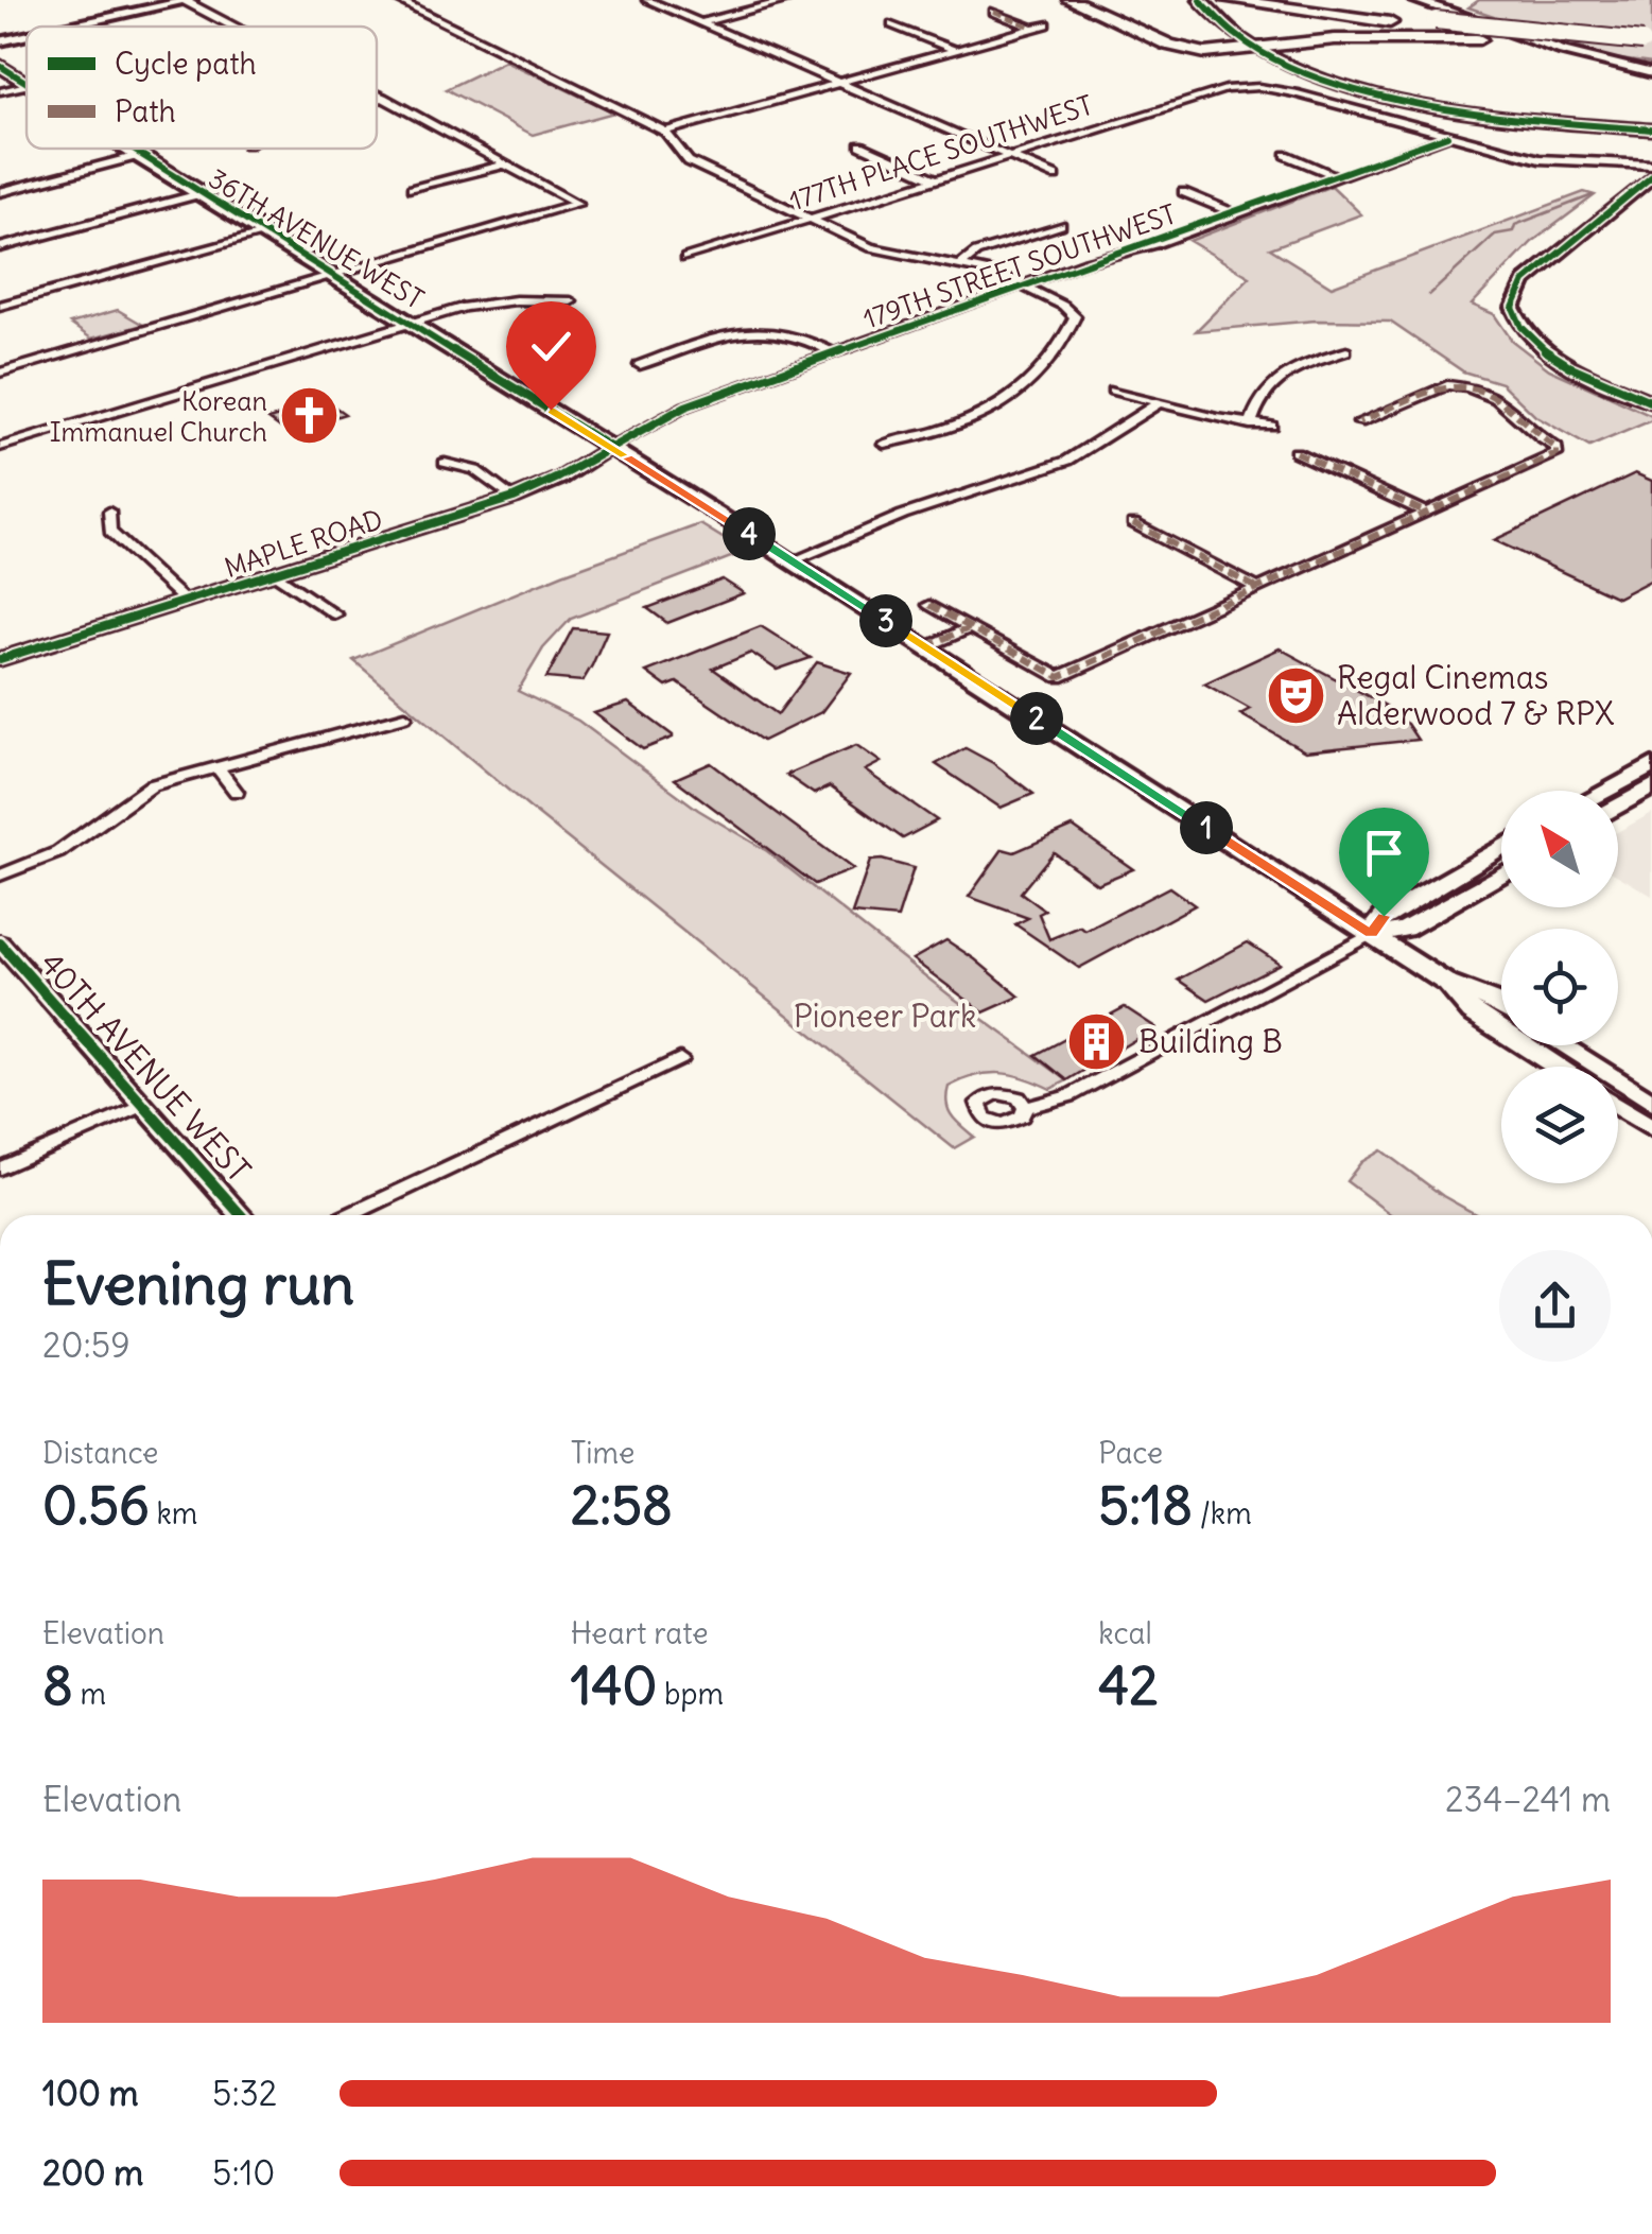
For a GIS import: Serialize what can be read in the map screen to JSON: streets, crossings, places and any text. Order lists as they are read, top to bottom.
{
  "streets": {
    "main road": ["36TH AVENUE WEST"],
    "street": [
      "177TH PLACE SOUTHWEST",
      "179TH STREET SOUTHWEST",
      "MAPLE ROAD",
      "40TH AVENUE WEST"
    ]
  },
  "crossings": [
    ["177TH PLACE SOUTHWEST", "179TH STREET SOUTHWEST"],
    ["36TH AVENUE WEST", "179TH STREET SOUTHWEST"],
    ["36TH AVENUE WEST", "MAPLE ROAD"],
    ["179TH STREET SOUTHWEST", "MAPLE ROAD"]
  ],
  "parks": ["Pioneer Park"],
  "places": {
    "church": ["Korean Immanuel Church"],
    "theatre": ["Regal Cinemas Alderwood 7 & RPX"],
    "building": ["Building B"]
  },
  "legend": ["Cycle path", "Path"],
  "north": "top left",
  "page": {
    "pins": [
      "4",
      "3",
      "2",
      "1"
    ],
    "heading": ["Evening run", "20:59"],
    "stats": [
      ["Distance", "0.56 km"],
      ["Time", "2:58"],
      ["Pace", "5:18 /km"],
      ["Elevation", "8 m"],
      ["Heart rate", "140 bpm"],
      ["kcal", "42"]
    ],
    "chart": ["Elevation", "234–241 m"],
    "list": [
      {
        "name": "100 m",
        "note": "5:32"
      },
      {
        "name": "200 m",
        "note": "5:10"
      }
    ]
  }
}
